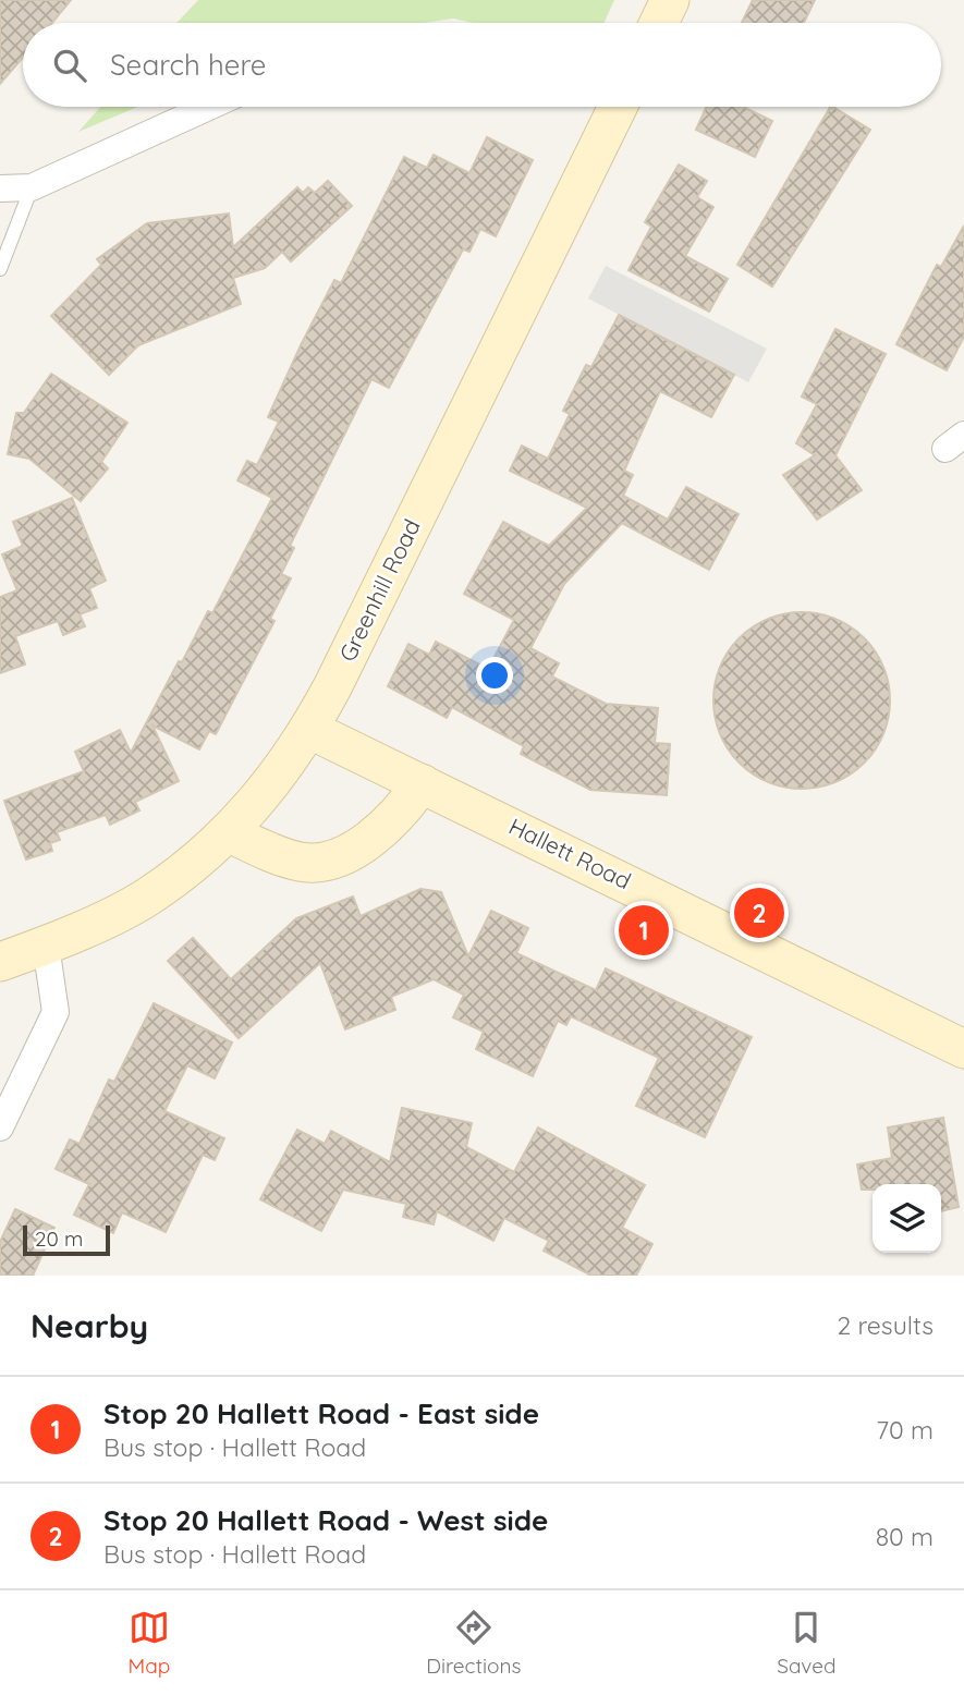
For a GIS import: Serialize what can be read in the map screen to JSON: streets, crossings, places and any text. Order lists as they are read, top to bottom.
{
  "streets": {
    "main road": ["Greenhill Road", "Hallett Road"]
  },
  "crossings": [
    ["Greenhill Road", "Hallett Road"]
  ],
  "scale_bar": "20 m",
  "page": {
    "search": "Search here",
    "pins": ["2", "1"],
    "scale": "20 m",
    "heading": ["Nearby", "2 results"],
    "list": [
      {
        "mark": "1",
        "name": "Stop 20 Hallett Road - East side",
        "note": "Bus stop · Hallett Road",
        "value": "70 m"
      },
      {
        "mark": "2",
        "name": "Stop 20 Hallett Road - West side",
        "note": "Bus stop · Hallett Road",
        "value": "80 m"
      }
    ],
    "nav": ["Map", "Directions", "Saved"]
  }
}
